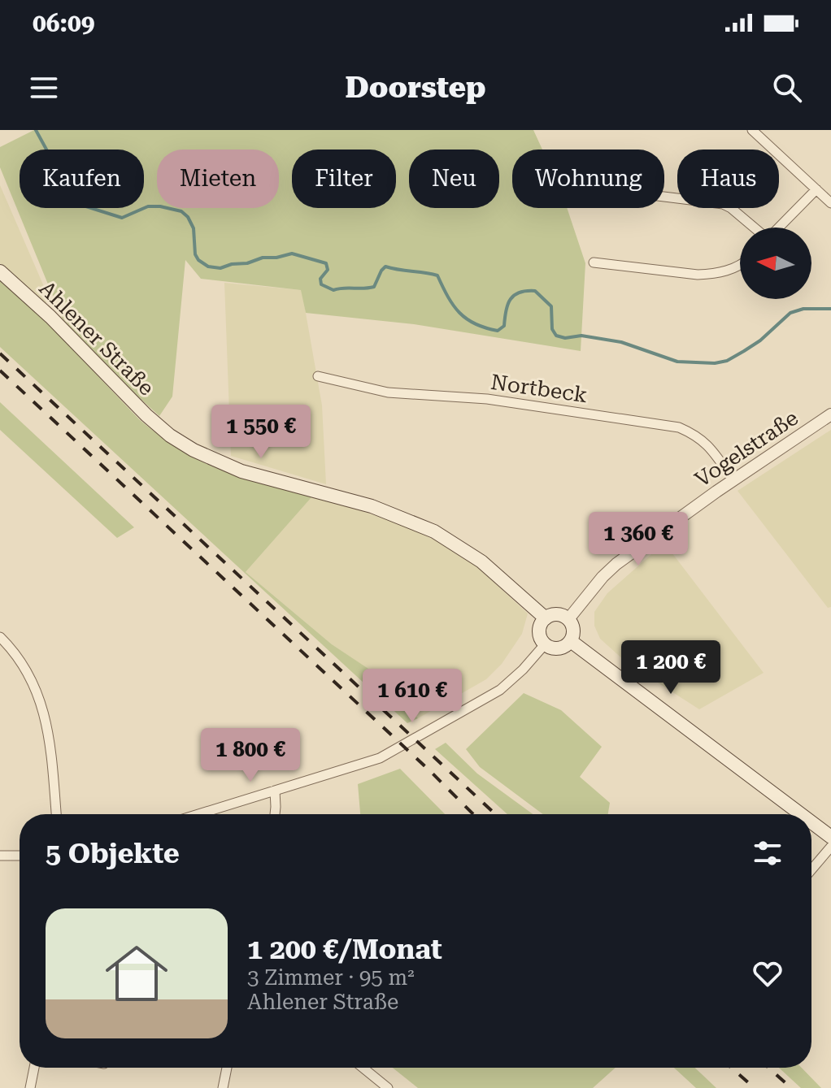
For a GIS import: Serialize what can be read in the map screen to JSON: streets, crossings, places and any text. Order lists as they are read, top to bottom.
{
  "streets": {
    "main road": ["Ahlener Straße"],
    "street": ["Nortbeck", "Vogelstraße"]
  },
  "crossings": [
    ["Ahlener Straße", "Vogelstraße"],
    ["Nortbeck", "Vogelstraße"]
  ],
  "north": "left",
  "page": {
    "status": "06:09",
    "header": "Doorstep",
    "chip": [
      "Kaufen",
      "Mieten",
      "Filter",
      "Neu",
      "Wohnung",
      "Haus"
    ],
    "price": [
      "1 550 €",
      "1 360 €",
      "1 200 €",
      "1 610 €",
      "1 800 €"
    ],
    "heading": "5 Objekte",
    "list": [
      {
        "name": "1 200 €/Monat",
        "note": "3 Zimmer · 95 m² · Ahlener Straße"
      }
    ]
  }
}
